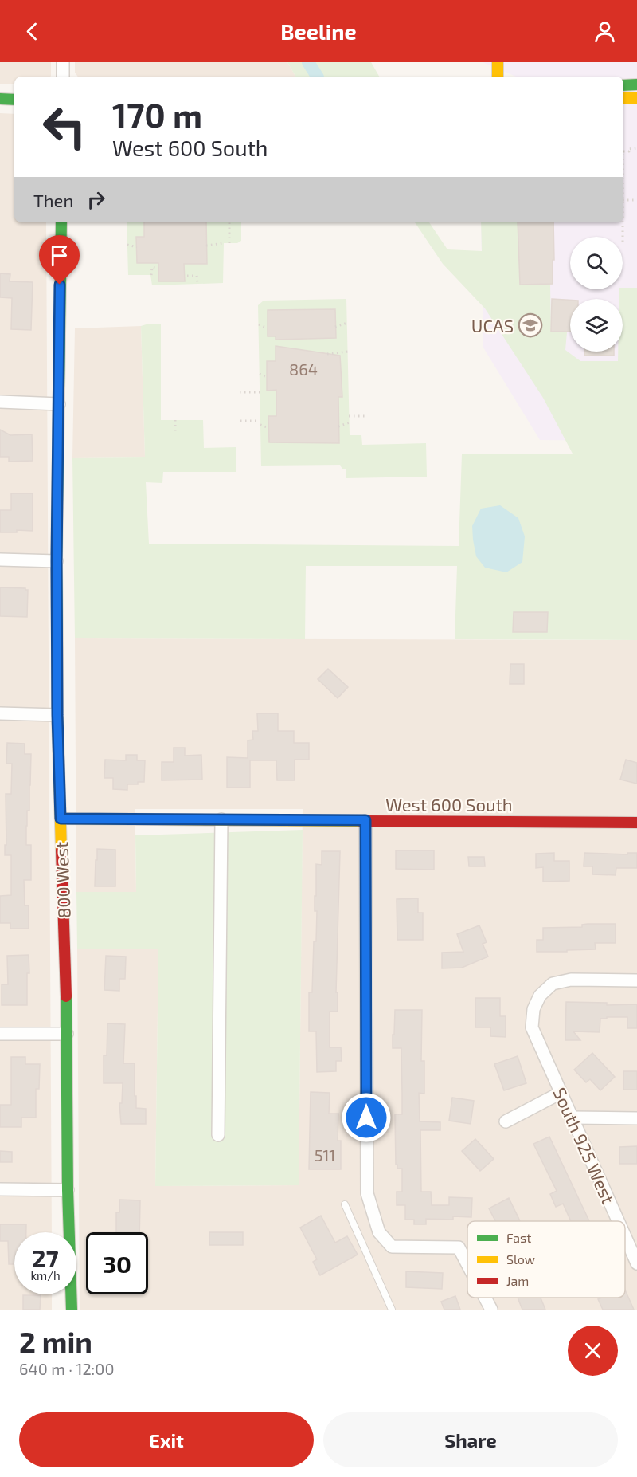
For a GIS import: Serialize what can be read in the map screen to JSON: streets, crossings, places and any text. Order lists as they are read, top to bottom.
{
  "streets": {
    "street": ["West 600 South", "800 West", "South 925 West"]
  },
  "crossings": [
    ["West 600 South", "800 West"]
  ],
  "places": {
    "school or university": ["UCAS"]
  },
  "house_numbers": ["864", "511"],
  "legend": ["Fast", "Slow", "Jam"],
  "page": {
    "header": "Beeline",
    "turn": ["170 m", "West 600 South"],
    "then": "Then",
    "speed": "27 km/h",
    "limit": "30",
    "heading": ["2 min", "640 m · 12:00"],
    "buttons": ["Exit", "Share"]
  }
}
